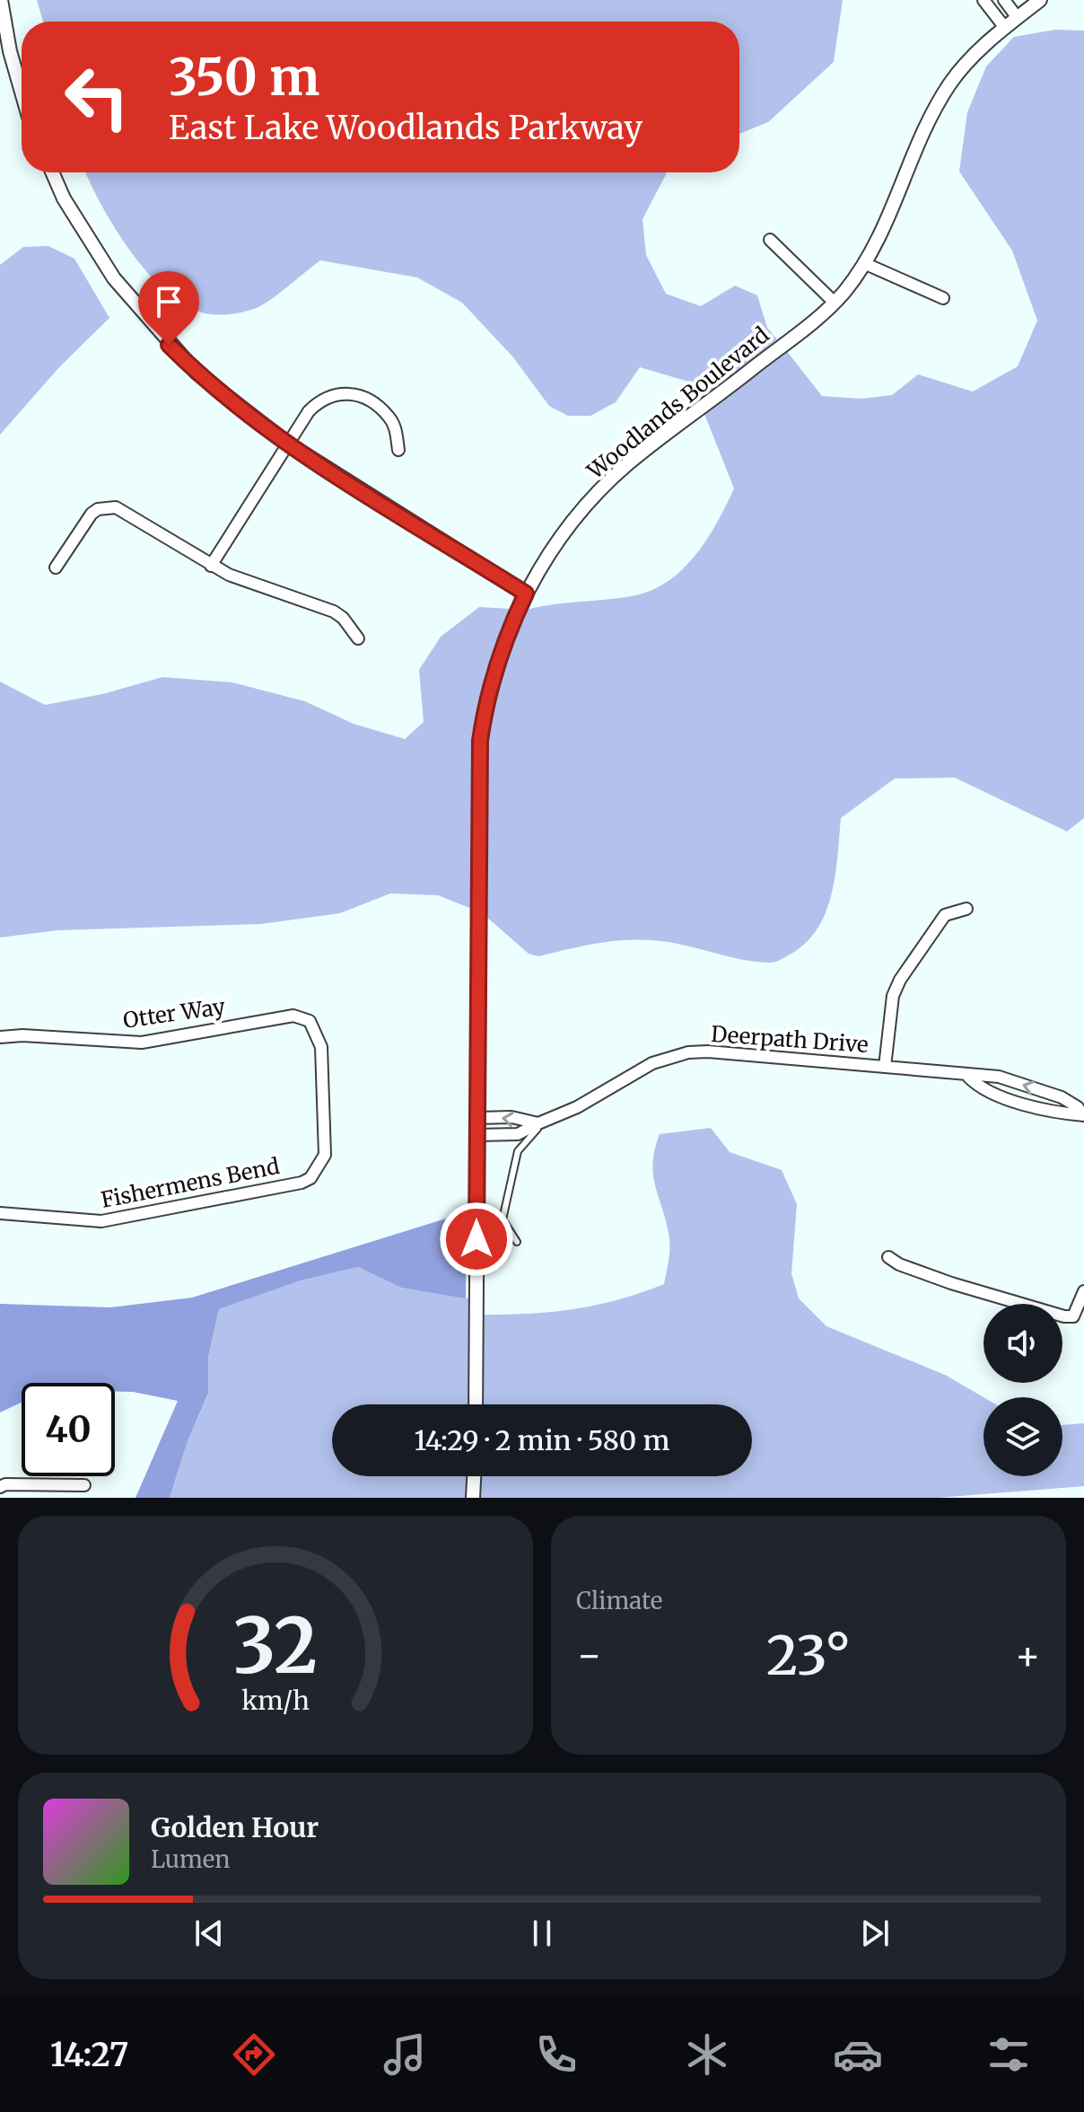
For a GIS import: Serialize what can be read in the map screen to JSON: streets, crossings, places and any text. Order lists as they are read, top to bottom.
{
  "streets": {
    "street": [
      "Woodlands Boulevard",
      "Otter Way",
      "Deerpath Drive",
      "Fishermens Bend"
    ]
  },
  "crossings": [
    ["Woodlands Boulevard", "Deerpath Drive"],
    ["Otter Way", "Fishermens Bend"]
  ],
  "page": {
    "turn": ["350 m", "East Lake Woodlands Parkway"],
    "limit": "40",
    "trip": "14:29 · 2 min · 580 m",
    "tile": "Climate",
    "heat": ["−", "23°", "+"],
    "song": ["Golden Hour", "Lumen"],
    "tabs": "14:27",
    "gauge": ["32", "km/h"]
  }
}
